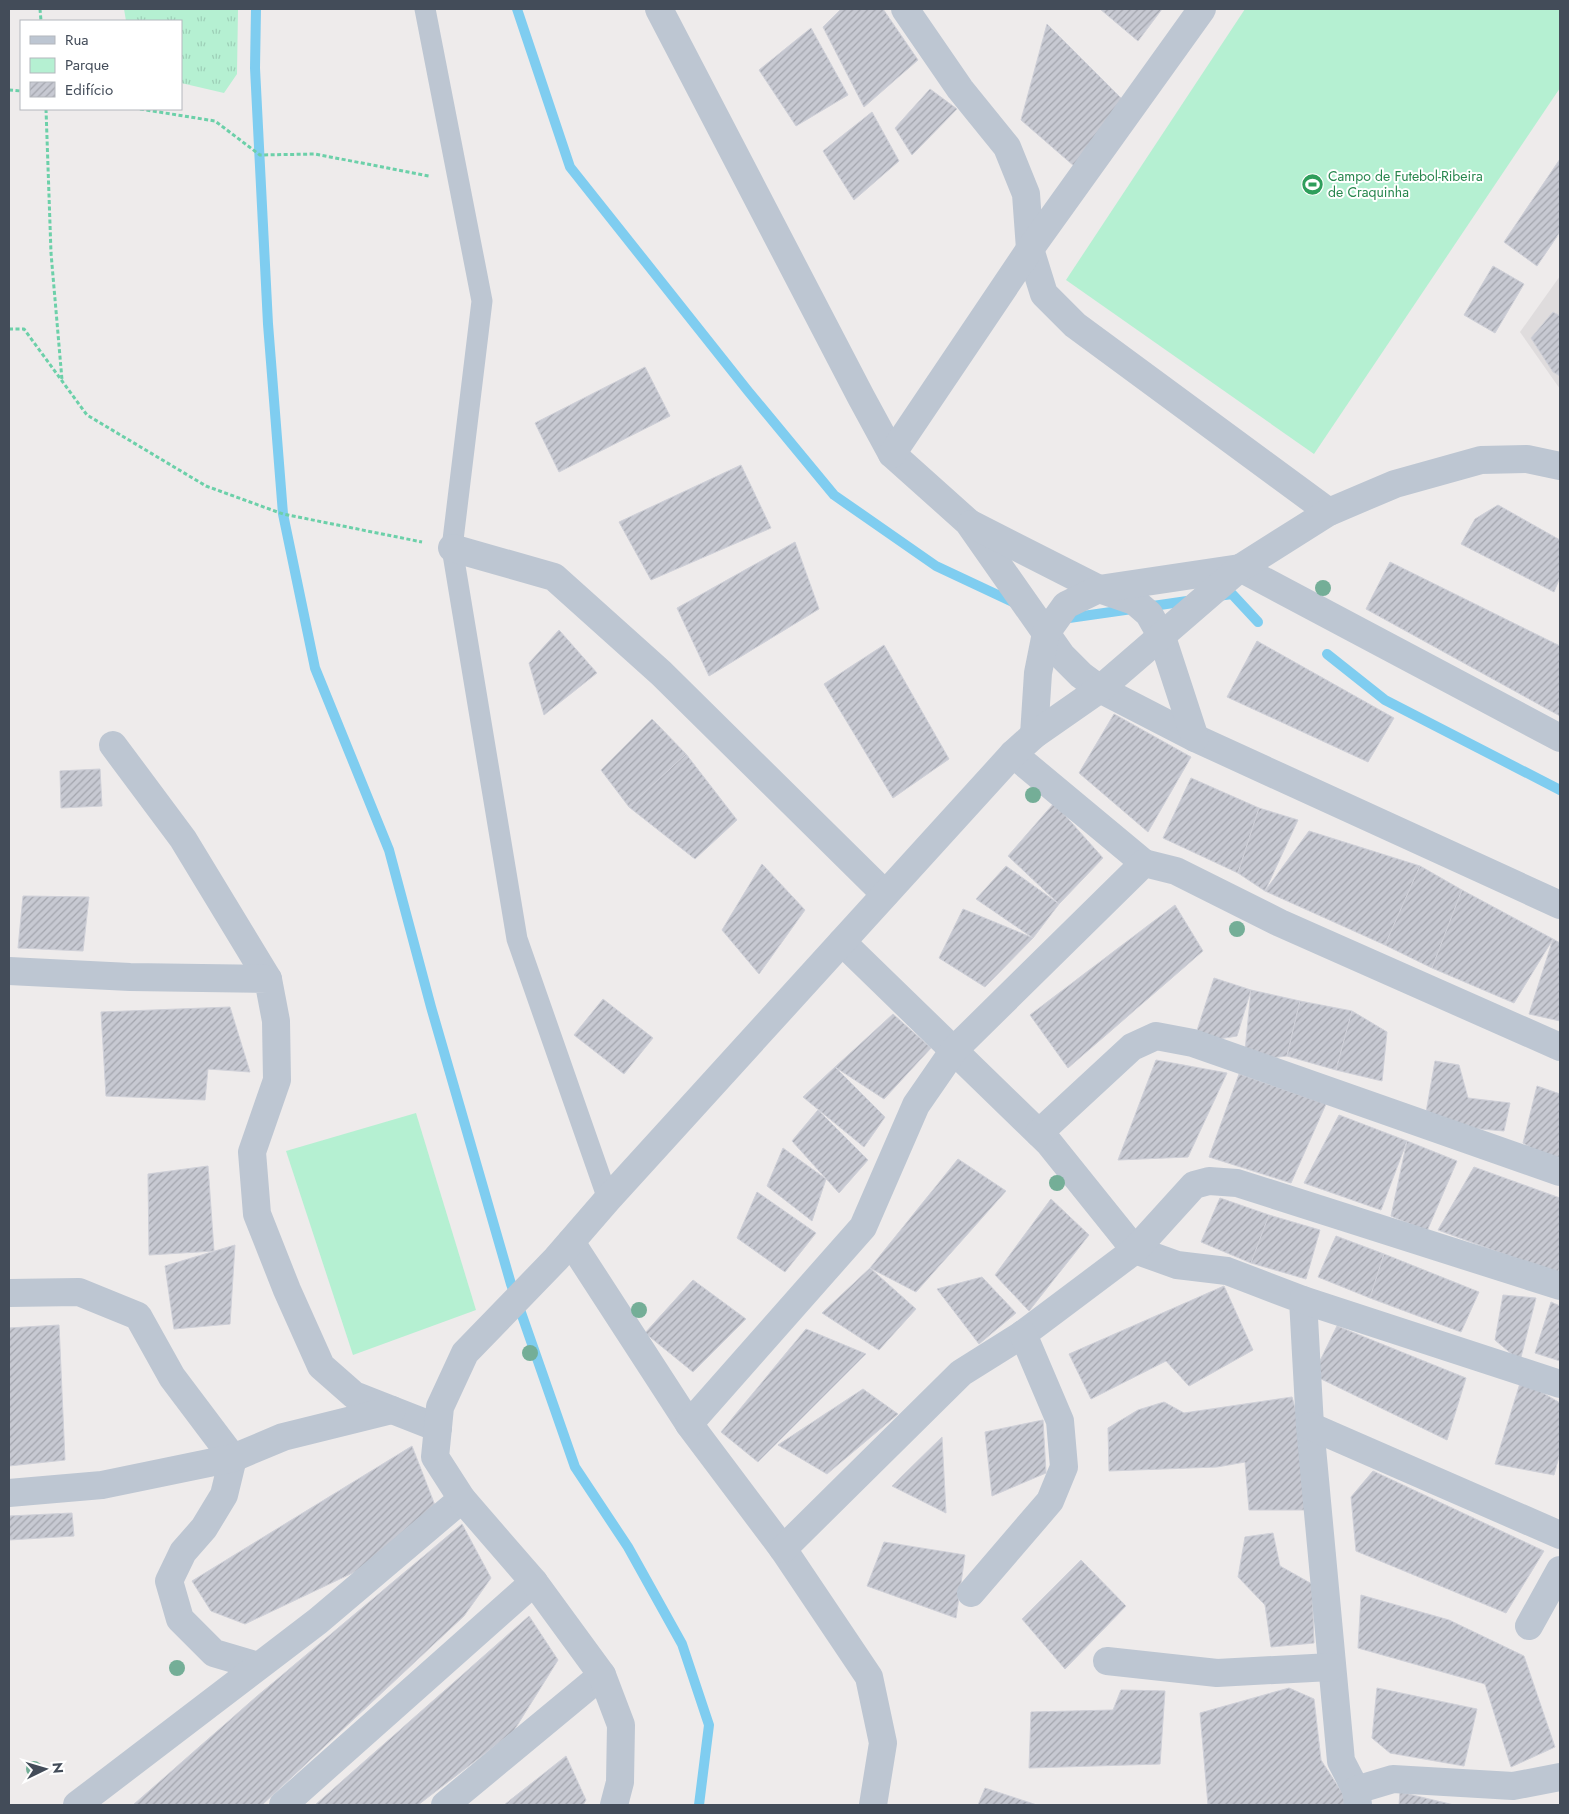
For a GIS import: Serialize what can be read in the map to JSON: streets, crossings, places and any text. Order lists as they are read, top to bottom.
{
  "places": {
    "sports": ["Campo de Futebol-Ribeira de Craquinha"]
  },
  "legend": ["Rua", "Parque", "Edifício"],
  "north": "right"
}
